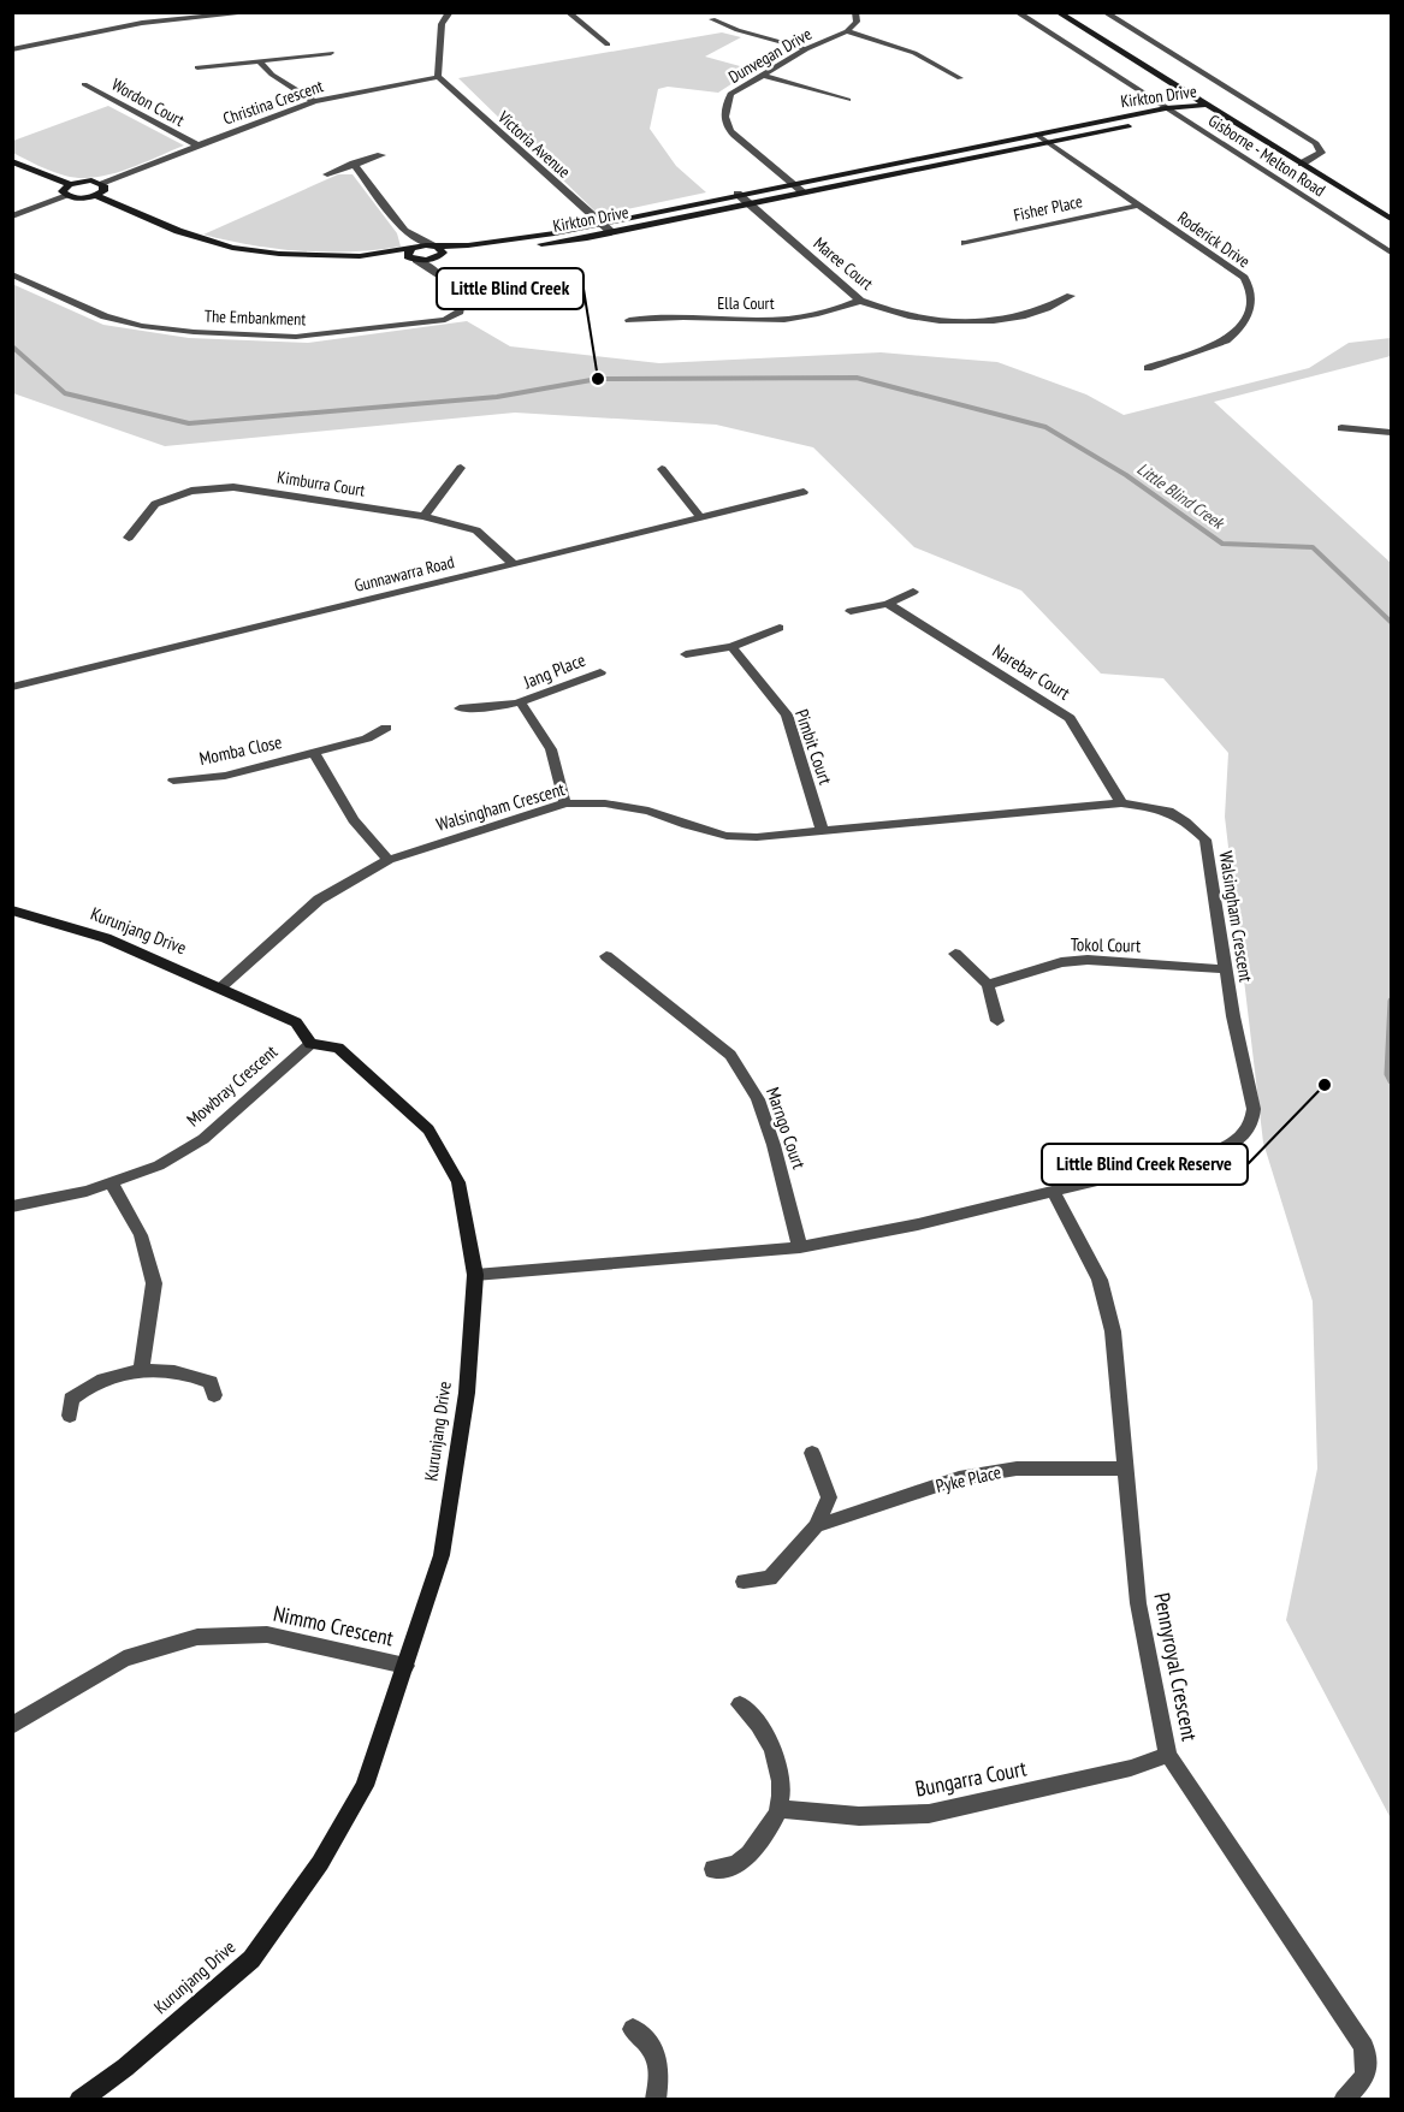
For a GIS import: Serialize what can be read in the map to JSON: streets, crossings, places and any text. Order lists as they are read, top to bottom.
{
  "streets": {
    "street": [
      "Dunvegan Drive",
      "Kirkton Drive",
      "Wordon Court",
      "Christina Crescent",
      "Victoria Avenue",
      "Gisborne - Melton Road",
      "Fisher Place",
      "Roderick Drive",
      "Maree Court",
      "Ella Court",
      "The Embankment",
      "Kimburra Court",
      "Gunnawarra Road",
      "Jang Place",
      "Narebar Court",
      "Pimbit Court",
      "Momba Close",
      "Walsingham Crescent",
      "Kurunjang Drive",
      "Tokol Court",
      "Mowbray Crescent",
      "Marngo Court",
      "Pyke Place",
      "Nimmo Crescent",
      "Pennyroyal Crescent",
      "Bungarra Court"
    ]
  },
  "crossings": [
    ["Dunvegan Drive", "Kirkton Drive"],
    ["Kirkton Drive", "Victoria Avenue"],
    ["Kirkton Drive", "Gisborne - Melton Road"],
    ["Kirkton Drive", "Roderick Drive"],
    ["Kirkton Drive", "Maree Court"],
    ["Wordon Court", "Christina Crescent"],
    ["Christina Crescent", "Victoria Avenue"],
    ["Fisher Place", "Roderick Drive"],
    ["Maree Court", "Ella Court"],
    ["Kimburra Court", "Gunnawarra Road"],
    ["Jang Place", "Walsingham Crescent"],
    ["Narebar Court", "Walsingham Crescent"],
    ["Pimbit Court", "Walsingham Crescent"],
    ["Walsingham Crescent", "Kurunjang Drive"],
    ["Walsingham Crescent", "Tokol Court"],
    ["Walsingham Crescent", "Marngo Court"],
    ["Walsingham Crescent", "Pennyroyal Crescent"],
    ["Kurunjang Drive", "Mowbray Crescent"],
    ["Kurunjang Drive", "Nimmo Crescent"],
    ["Pyke Place", "Pennyroyal Crescent"],
    ["Pennyroyal Crescent", "Bungarra Court"]
  ],
  "water": ["Little Blind Creek"],
  "places": ["Little Blind Creek", "Little Blind Creek Reserve"]
}
